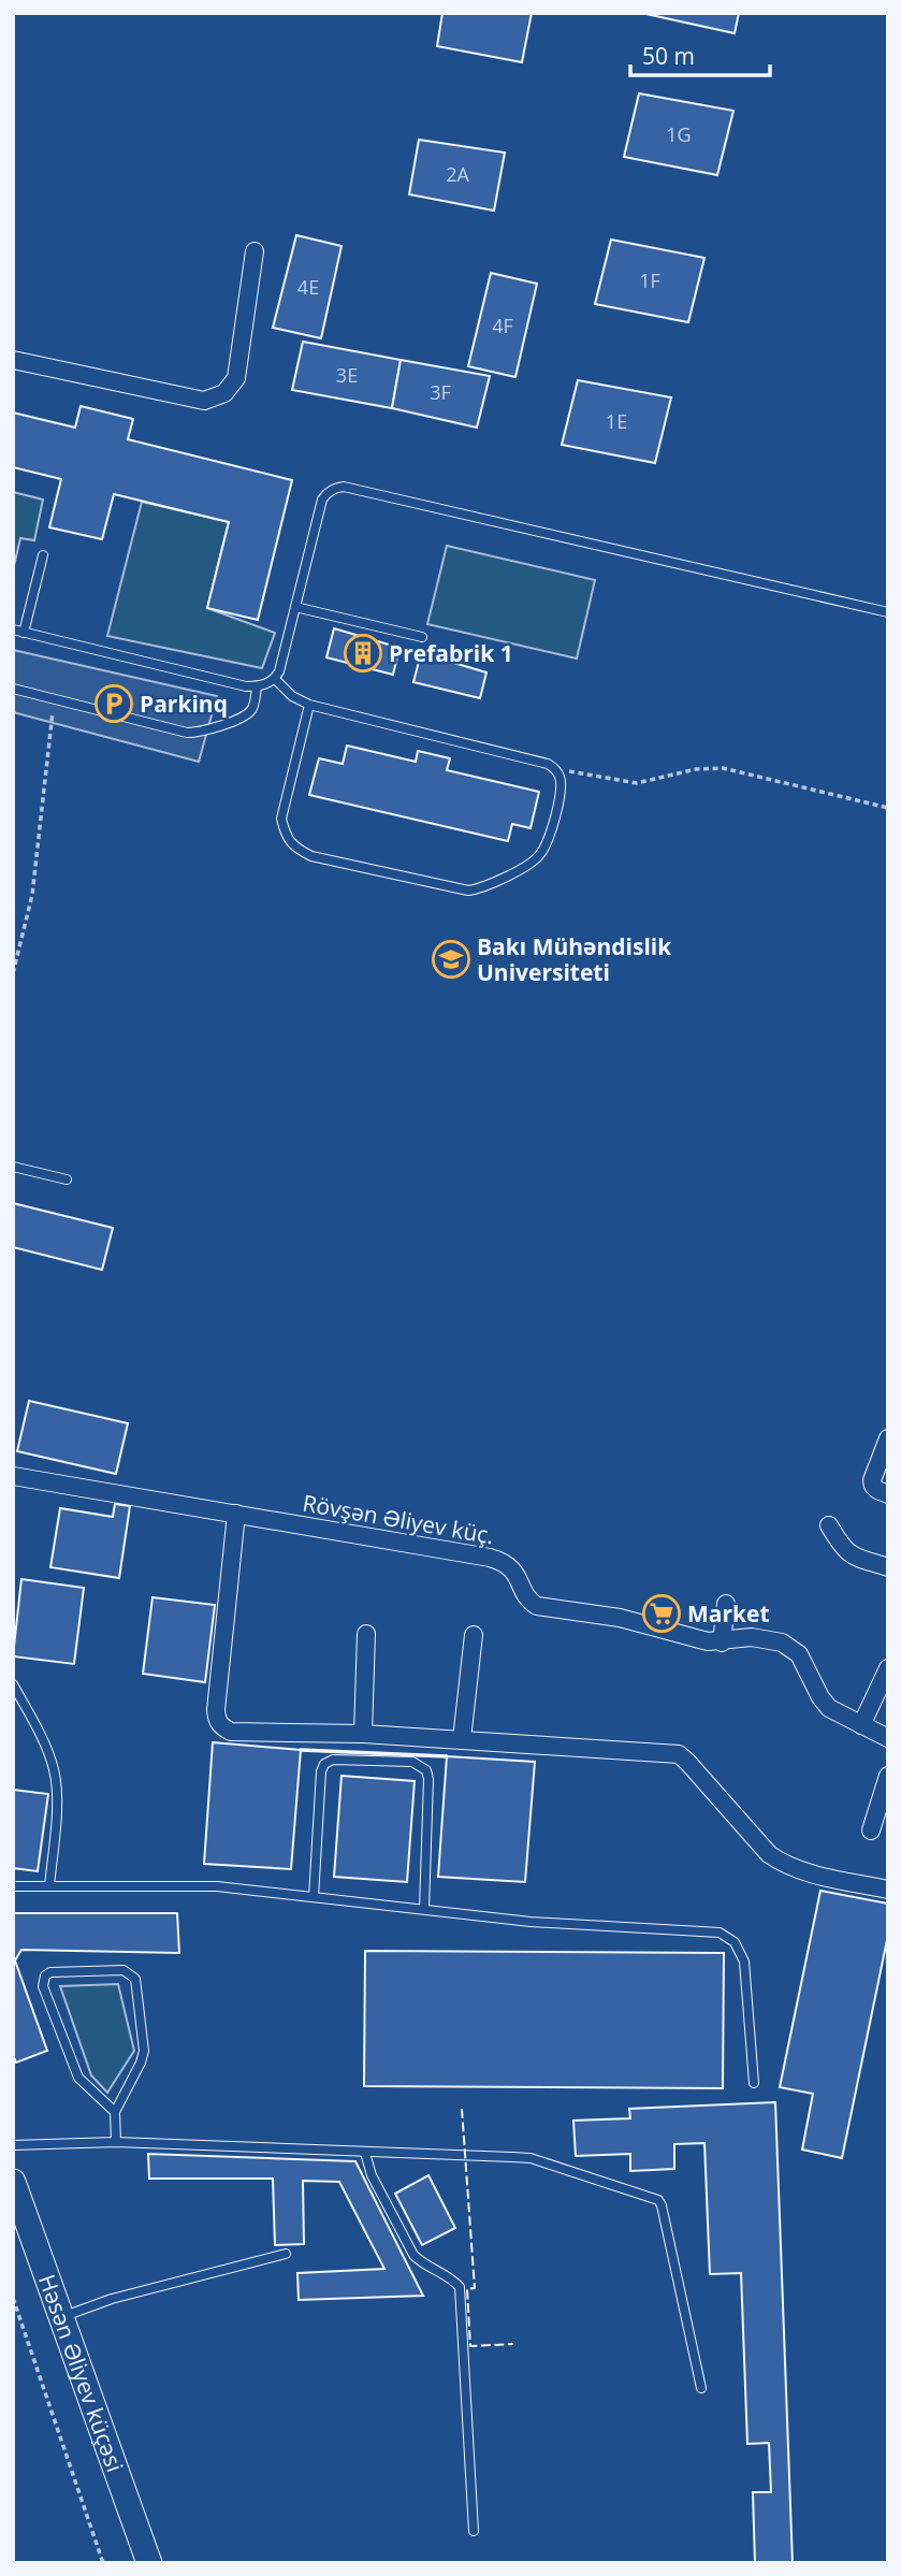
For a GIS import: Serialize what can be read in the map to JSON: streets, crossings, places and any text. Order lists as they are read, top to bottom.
{
  "streets": {
    "main road": ["Həsən Əliyev küçəsi"],
    "street": ["Rövşən Əliyev küç."]
  },
  "places": {
    "building": ["Prefabrik 1"],
    "parking": ["Parkinq"],
    "school or university": ["Bakı Mühəndislik Universiteti"],
    "supermarket": ["Market"]
  },
  "house_numbers": [
    "1G",
    "2A",
    "1F",
    "4E",
    "4F",
    "3E",
    "3F",
    "1E"
  ],
  "scale_bar": "50 m"
}
